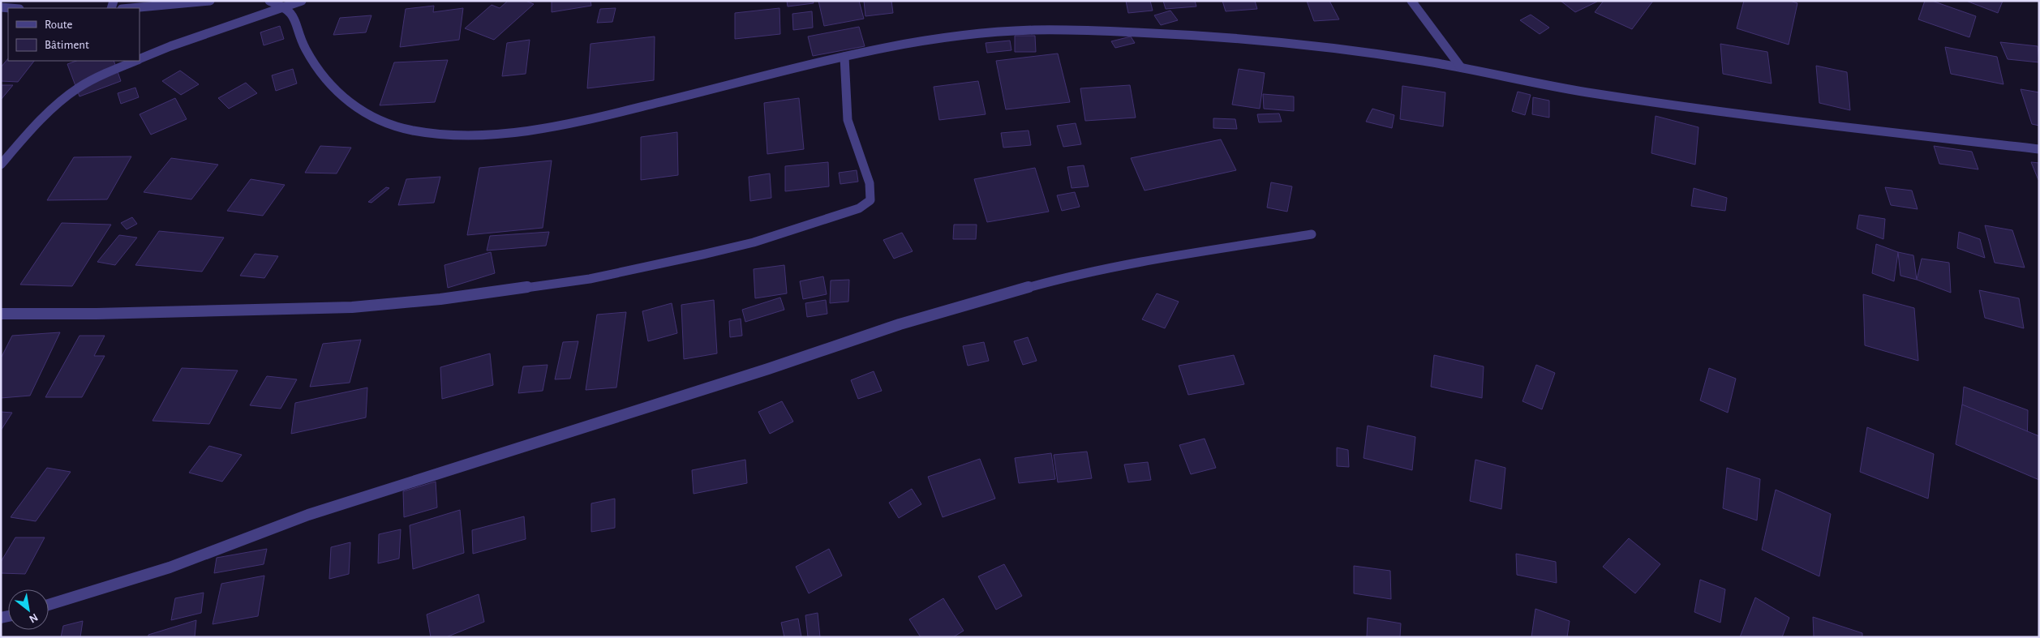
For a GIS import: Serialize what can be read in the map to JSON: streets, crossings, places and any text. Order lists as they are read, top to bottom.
{
  "legend": ["Route", "Bâtiment"],
  "north": "bottom right"
}
